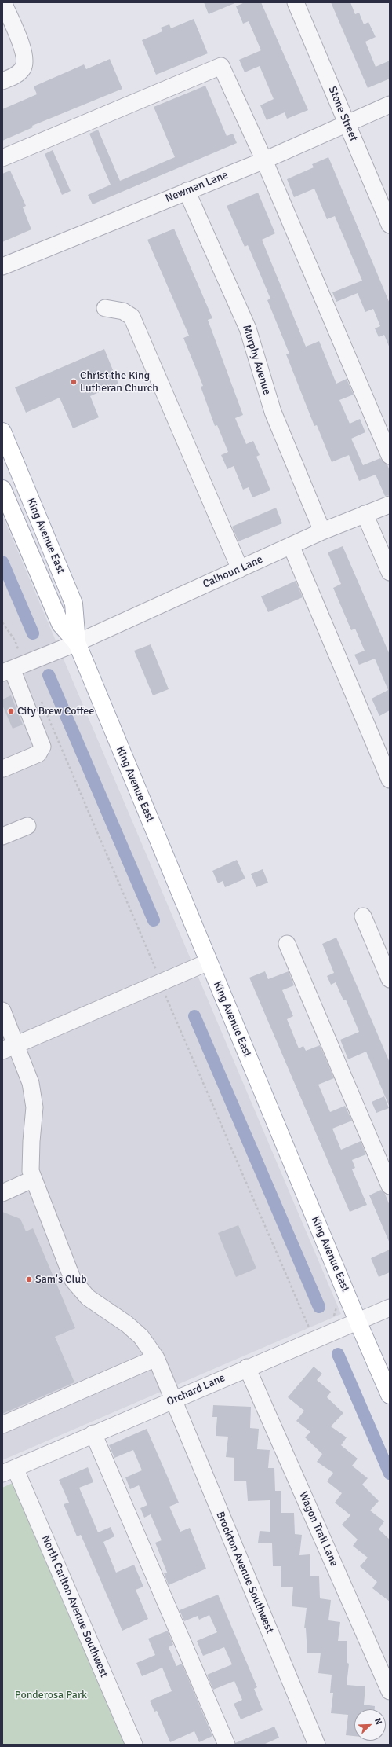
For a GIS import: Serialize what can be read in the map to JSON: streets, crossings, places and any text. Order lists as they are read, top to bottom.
{
  "streets": {
    "main road": ["King Avenue East"],
    "street": [
      "Stone Street",
      "Newman Lane",
      "Murphy Avenue",
      "Calhoun Lane",
      "Orchard Lane",
      "Wagon Trail Lane",
      "Brockton Avenue Southwest",
      "North Carlton Avenue Southwest"
    ]
  },
  "crossings": [
    ["Stone Street", "Newman Lane"],
    ["Newman Lane", "Murphy Avenue"],
    ["Murphy Avenue", "Calhoun Lane"],
    ["King Avenue East", "Calhoun Lane"],
    ["King Avenue East", "Orchard Lane"],
    ["Orchard Lane", "Wagon Trail Lane"],
    ["Orchard Lane", "Brockton Avenue Southwest"],
    ["Orchard Lane", "North Carlton Avenue Southwest"]
  ],
  "parks": ["Ponderosa Park"],
  "places": ["Christ the King Lutheran Church", "City Brew Coffee", "Sam's Club"],
  "north": "top right"
}
